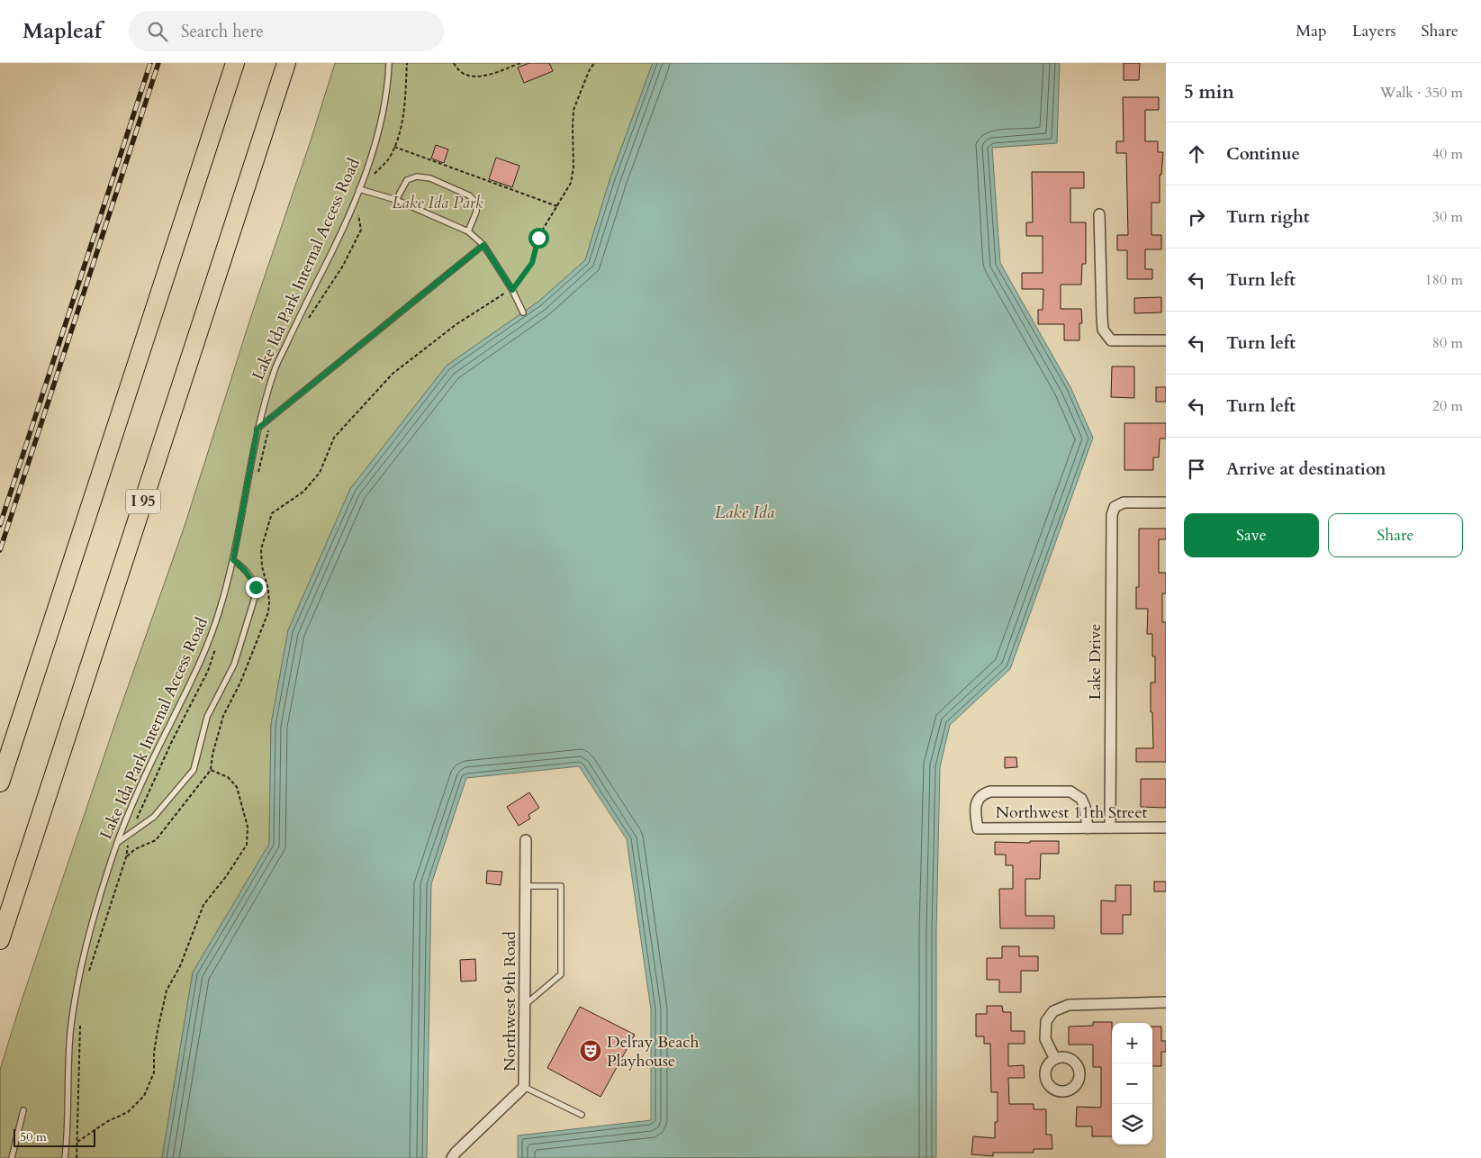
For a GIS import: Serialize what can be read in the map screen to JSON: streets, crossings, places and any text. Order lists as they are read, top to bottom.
{
  "streets": {
    "highway": ["I 95"],
    "street": ["Lake Drive", "Northwest 11th Street", "Northwest 9th Road"],
    "lane": ["Lake Ida Park Internal Access Road"]
  },
  "crossings": [
    ["Lake Drive", "Northwest 11th Street"]
  ],
  "water": ["Lake Ida"],
  "parks": ["Lake Ida Park"],
  "places": {
    "theatre": ["Delray Beach Playhouse"]
  },
  "scale_bar": "50 m",
  "page": {
    "header": "Mapleaf",
    "search": "Search here",
    "nav": ["Map", "Layers", "Share"],
    "heading": ["5 min", "Walk · 350 m"],
    "list": [
      ["Continue", "40 m"],
      ["Turn right", "30 m"],
      ["Turn left", "180 m"],
      ["Turn left", "80 m"],
      ["Turn left", "20 m"],
      "Arrive at destination"
    ],
    "buttons": ["Save", "Share"],
    "map_buttons": ["+", "−"],
    "scale": "50 m"
  }
}
